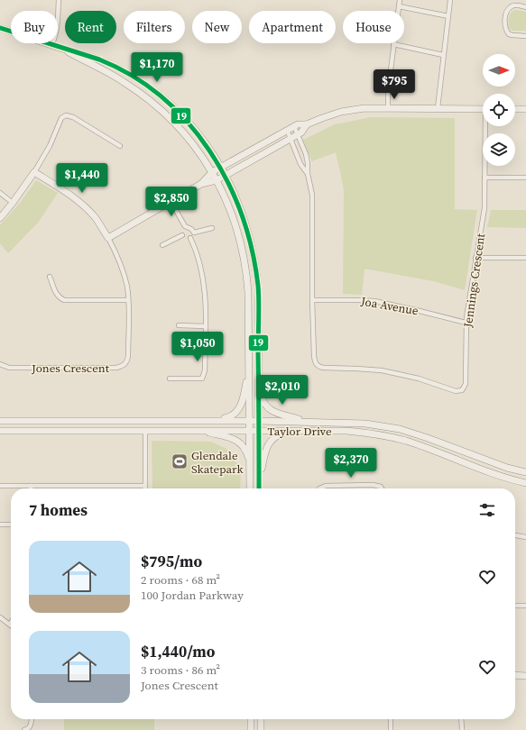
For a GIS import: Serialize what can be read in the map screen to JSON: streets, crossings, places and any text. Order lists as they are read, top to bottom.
{
  "streets": {
    "main road": ["Jones Crescent", "Taylor Drive"],
    "street": ["Jennings Crescent", "Joa Avenue"]
  },
  "crossings": [
    ["Jennings Crescent", "Joa Avenue"]
  ],
  "places": {
    "sports": ["Glendale Skatepark"]
  },
  "lines": ["transit line 19"],
  "north": "right",
  "page": {
    "chip": [
      "Buy",
      "Rent",
      "Filters",
      "New",
      "Apartment",
      "House"
    ],
    "price": [
      "$1,170",
      "$795",
      "$1,440",
      "$2,850",
      "$1,050",
      "$2,010",
      "$2,370"
    ],
    "heading": "7 homes",
    "list": [
      {
        "name": "$795/mo",
        "note": "2 rooms · 68 m² · 100 Jordan Parkway"
      },
      {
        "name": "$1,440/mo",
        "note": "3 rooms · 86 m² · Jones Crescent"
      }
    ]
  }
}
